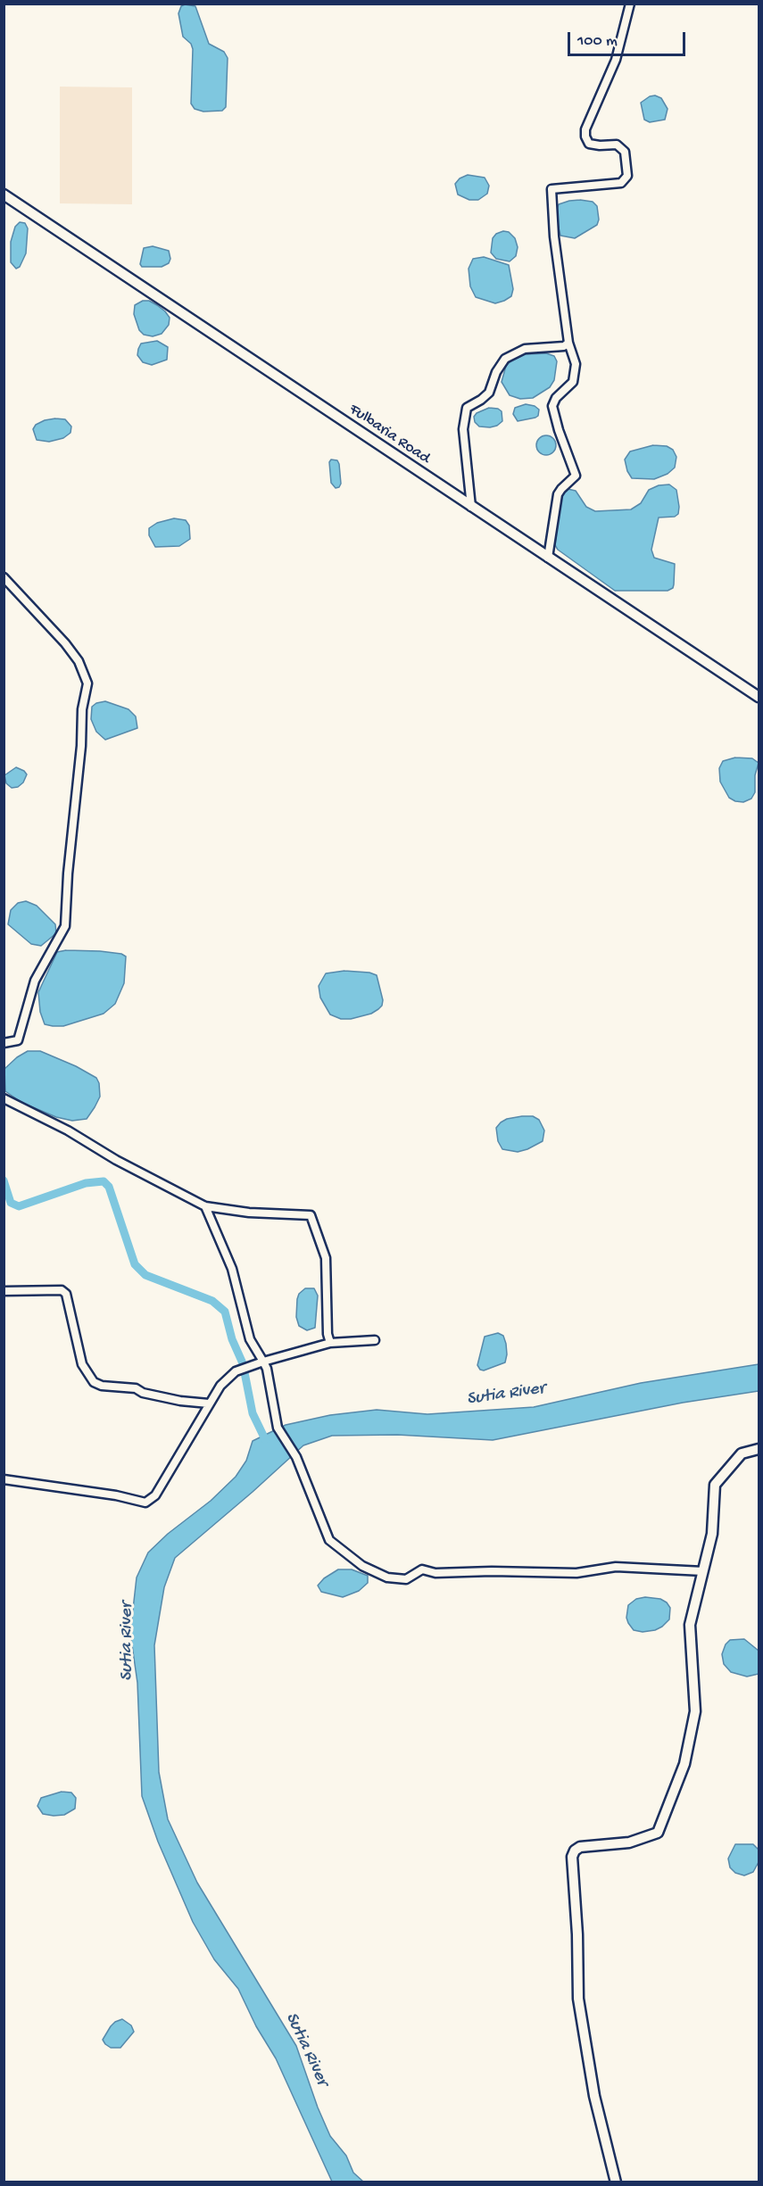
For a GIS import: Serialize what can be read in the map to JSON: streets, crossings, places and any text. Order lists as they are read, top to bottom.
{
  "streets": {
    "main road": ["Fulbaria Road"]
  },
  "water": ["Sutia River"],
  "scale_bar": "100 m"
}
